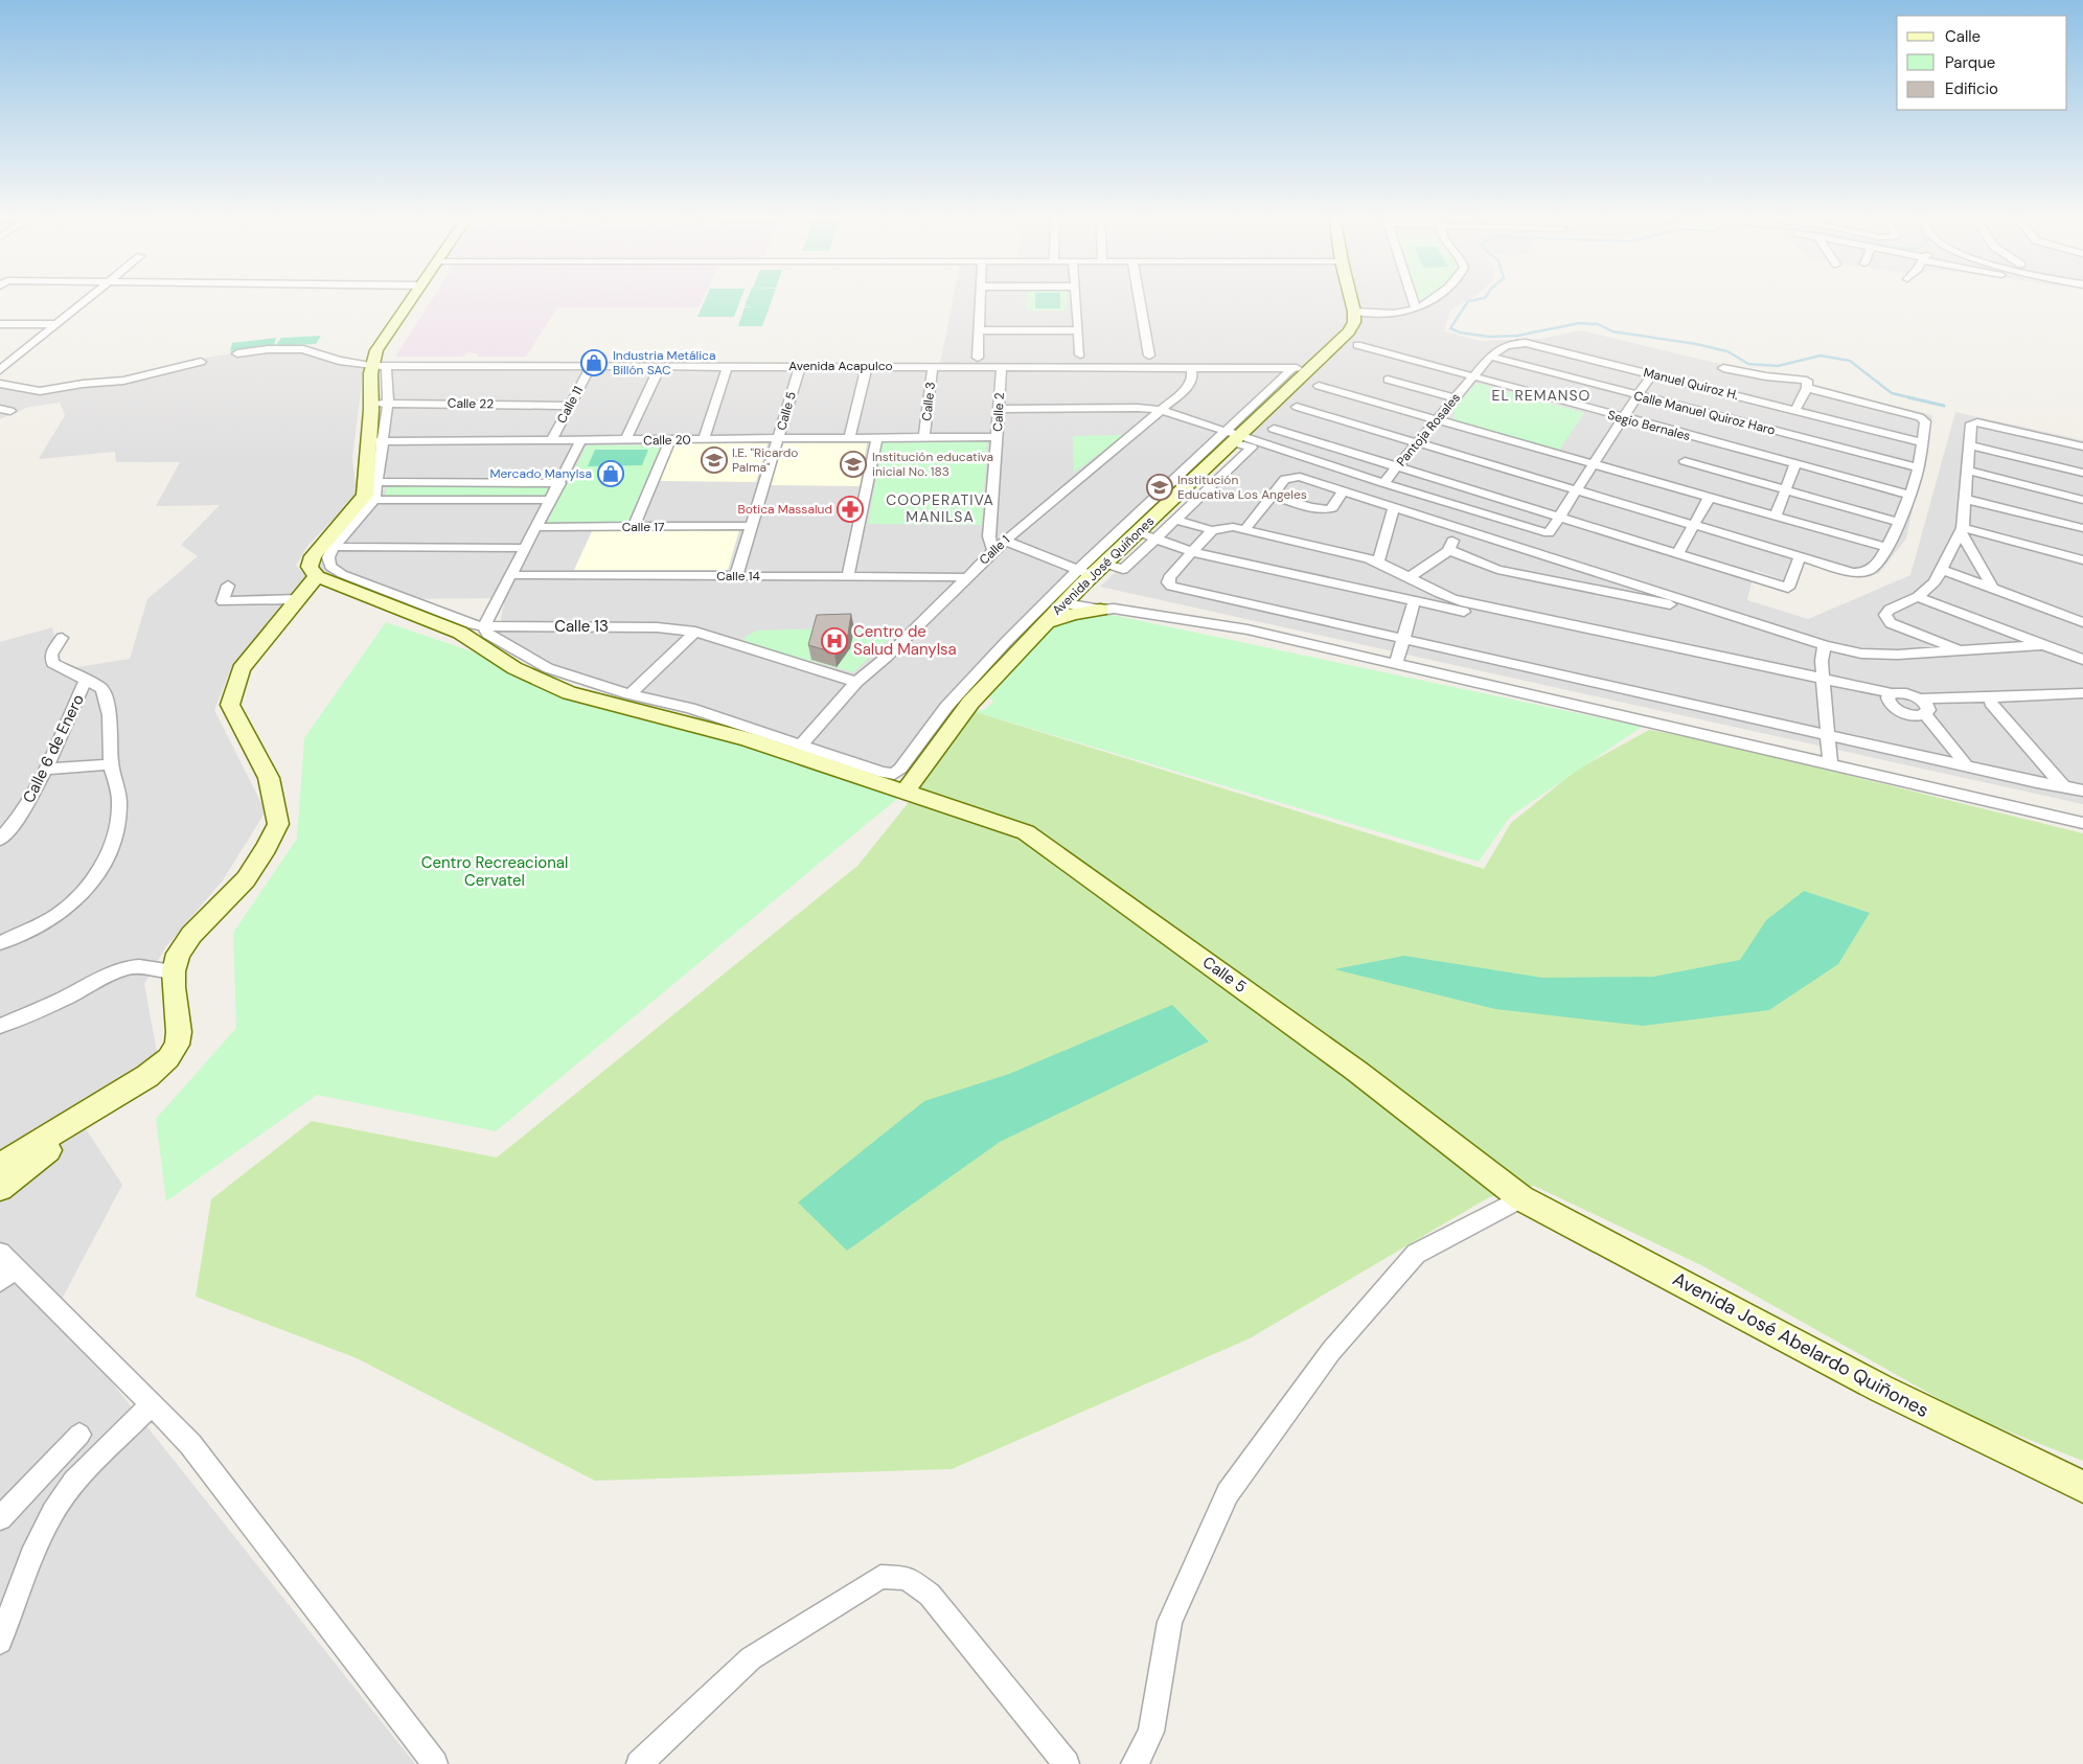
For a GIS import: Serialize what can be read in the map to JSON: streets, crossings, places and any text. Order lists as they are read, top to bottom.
{
  "streets": {
    "street": [
      "Avenida Acapulco",
      "Manuel Quiroz H.",
      "Calle 3",
      "Calle 22",
      "Calle 11",
      "Calle 5",
      "Calle 2",
      "Calle Manuel Quiroz Haro",
      "Segio Bernales",
      "Pantoja Rosales",
      "Calle 20",
      "Calle 17",
      "Calle 1",
      "Avenida José Quiñones",
      "Calle 14",
      "Calle 13",
      "Calle 6 de Enero",
      "Avenida José Abelardo Quiñones"
    ]
  },
  "crossings": [
    ["Avenida Acapulco", "Calle 3"],
    ["Avenida Acapulco", "Calle 11"],
    ["Avenida Acapulco", "Calle 5"],
    ["Avenida Acapulco", "Calle 2"],
    ["Avenida Acapulco", "Calle 1"],
    ["Avenida Acapulco", "Avenida José Quiñones"],
    ["Manuel Quiroz H.", "Calle Manuel Quiroz Haro"],
    ["Manuel Quiroz H.", "Segio Bernales"],
    ["Manuel Quiroz H.", "Pantoja Rosales"],
    ["Calle 3", "Calle 20"],
    ["Calle 22", "Calle 11"],
    ["Calle 11", "Calle 20"],
    ["Calle 5", "Calle 20"],
    ["Calle 5", "Calle 17"],
    ["Calle 5", "Avenida José Quiñones"],
    ["Calle 5", "Calle 14"],
    ["Calle 5", "Avenida José Abelardo Quiñones"],
    ["Calle 2", "Calle 20"],
    ["Calle 2", "Calle 1"],
    ["Calle Manuel Quiroz Haro", "Segio Bernales"],
    ["Segio Bernales", "Pantoja Rosales"],
    ["Calle 1", "Calle 14"],
    ["Calle 1", "Calle 13"]
  ],
  "districts": ["EL REMANSO", "COOPERATIVA MANILSA"],
  "parks": ["Centro Recreacional Cervatel"],
  "places": {
    "shop": ["Industria Metálica Billón SAC", "Mercado Manylsa"],
    "school or university": ["I.E. \"Ricardo Palma\"", "Institución educativa inicial No. 183", "Institución Educativa Los Angeles"],
    "pharmacy": ["Botica Massalud"],
    "hospital": ["Centro de Salud Manylsa"]
  },
  "legend": ["Calle", "Parque", "Edificio"]
}
